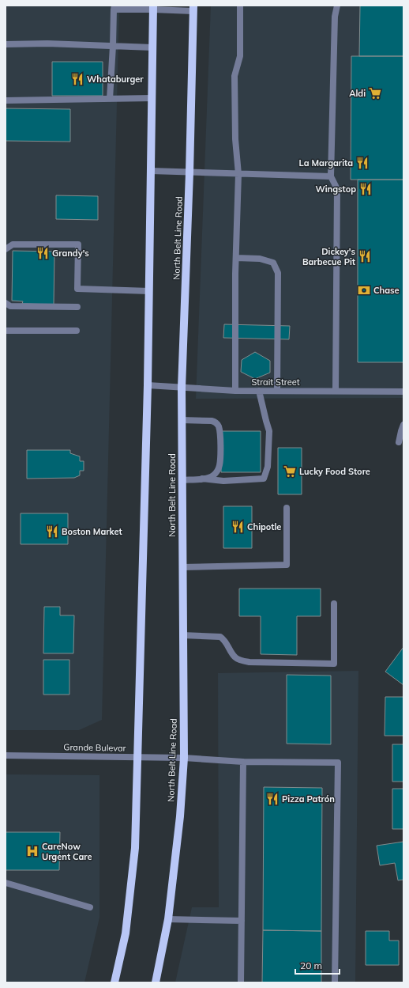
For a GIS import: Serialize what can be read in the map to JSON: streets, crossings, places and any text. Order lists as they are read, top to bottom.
{
  "streets": {
    "main road": ["North Belt Line Road"],
    "street": ["Strait Street", "Grande Bulevar"]
  },
  "crossings": [
    ["North Belt Line Road", "Strait Street"],
    ["North Belt Line Road", "Grande Bulevar"]
  ],
  "places": {
    "restaurant": [
      "Whataburger",
      "La Margarita",
      "Wingstop",
      "Grandy's",
      "Dickey's Barbecue Pit",
      "Chipotle",
      "Boston Market",
      "Pizza Patrón"
    ],
    "supermarket": ["Aldi", "Lucky Food Store"],
    "bank": ["Chase"],
    "hospital": ["CareNow Urgent Care"]
  },
  "scale_bar": "20 m"
}
